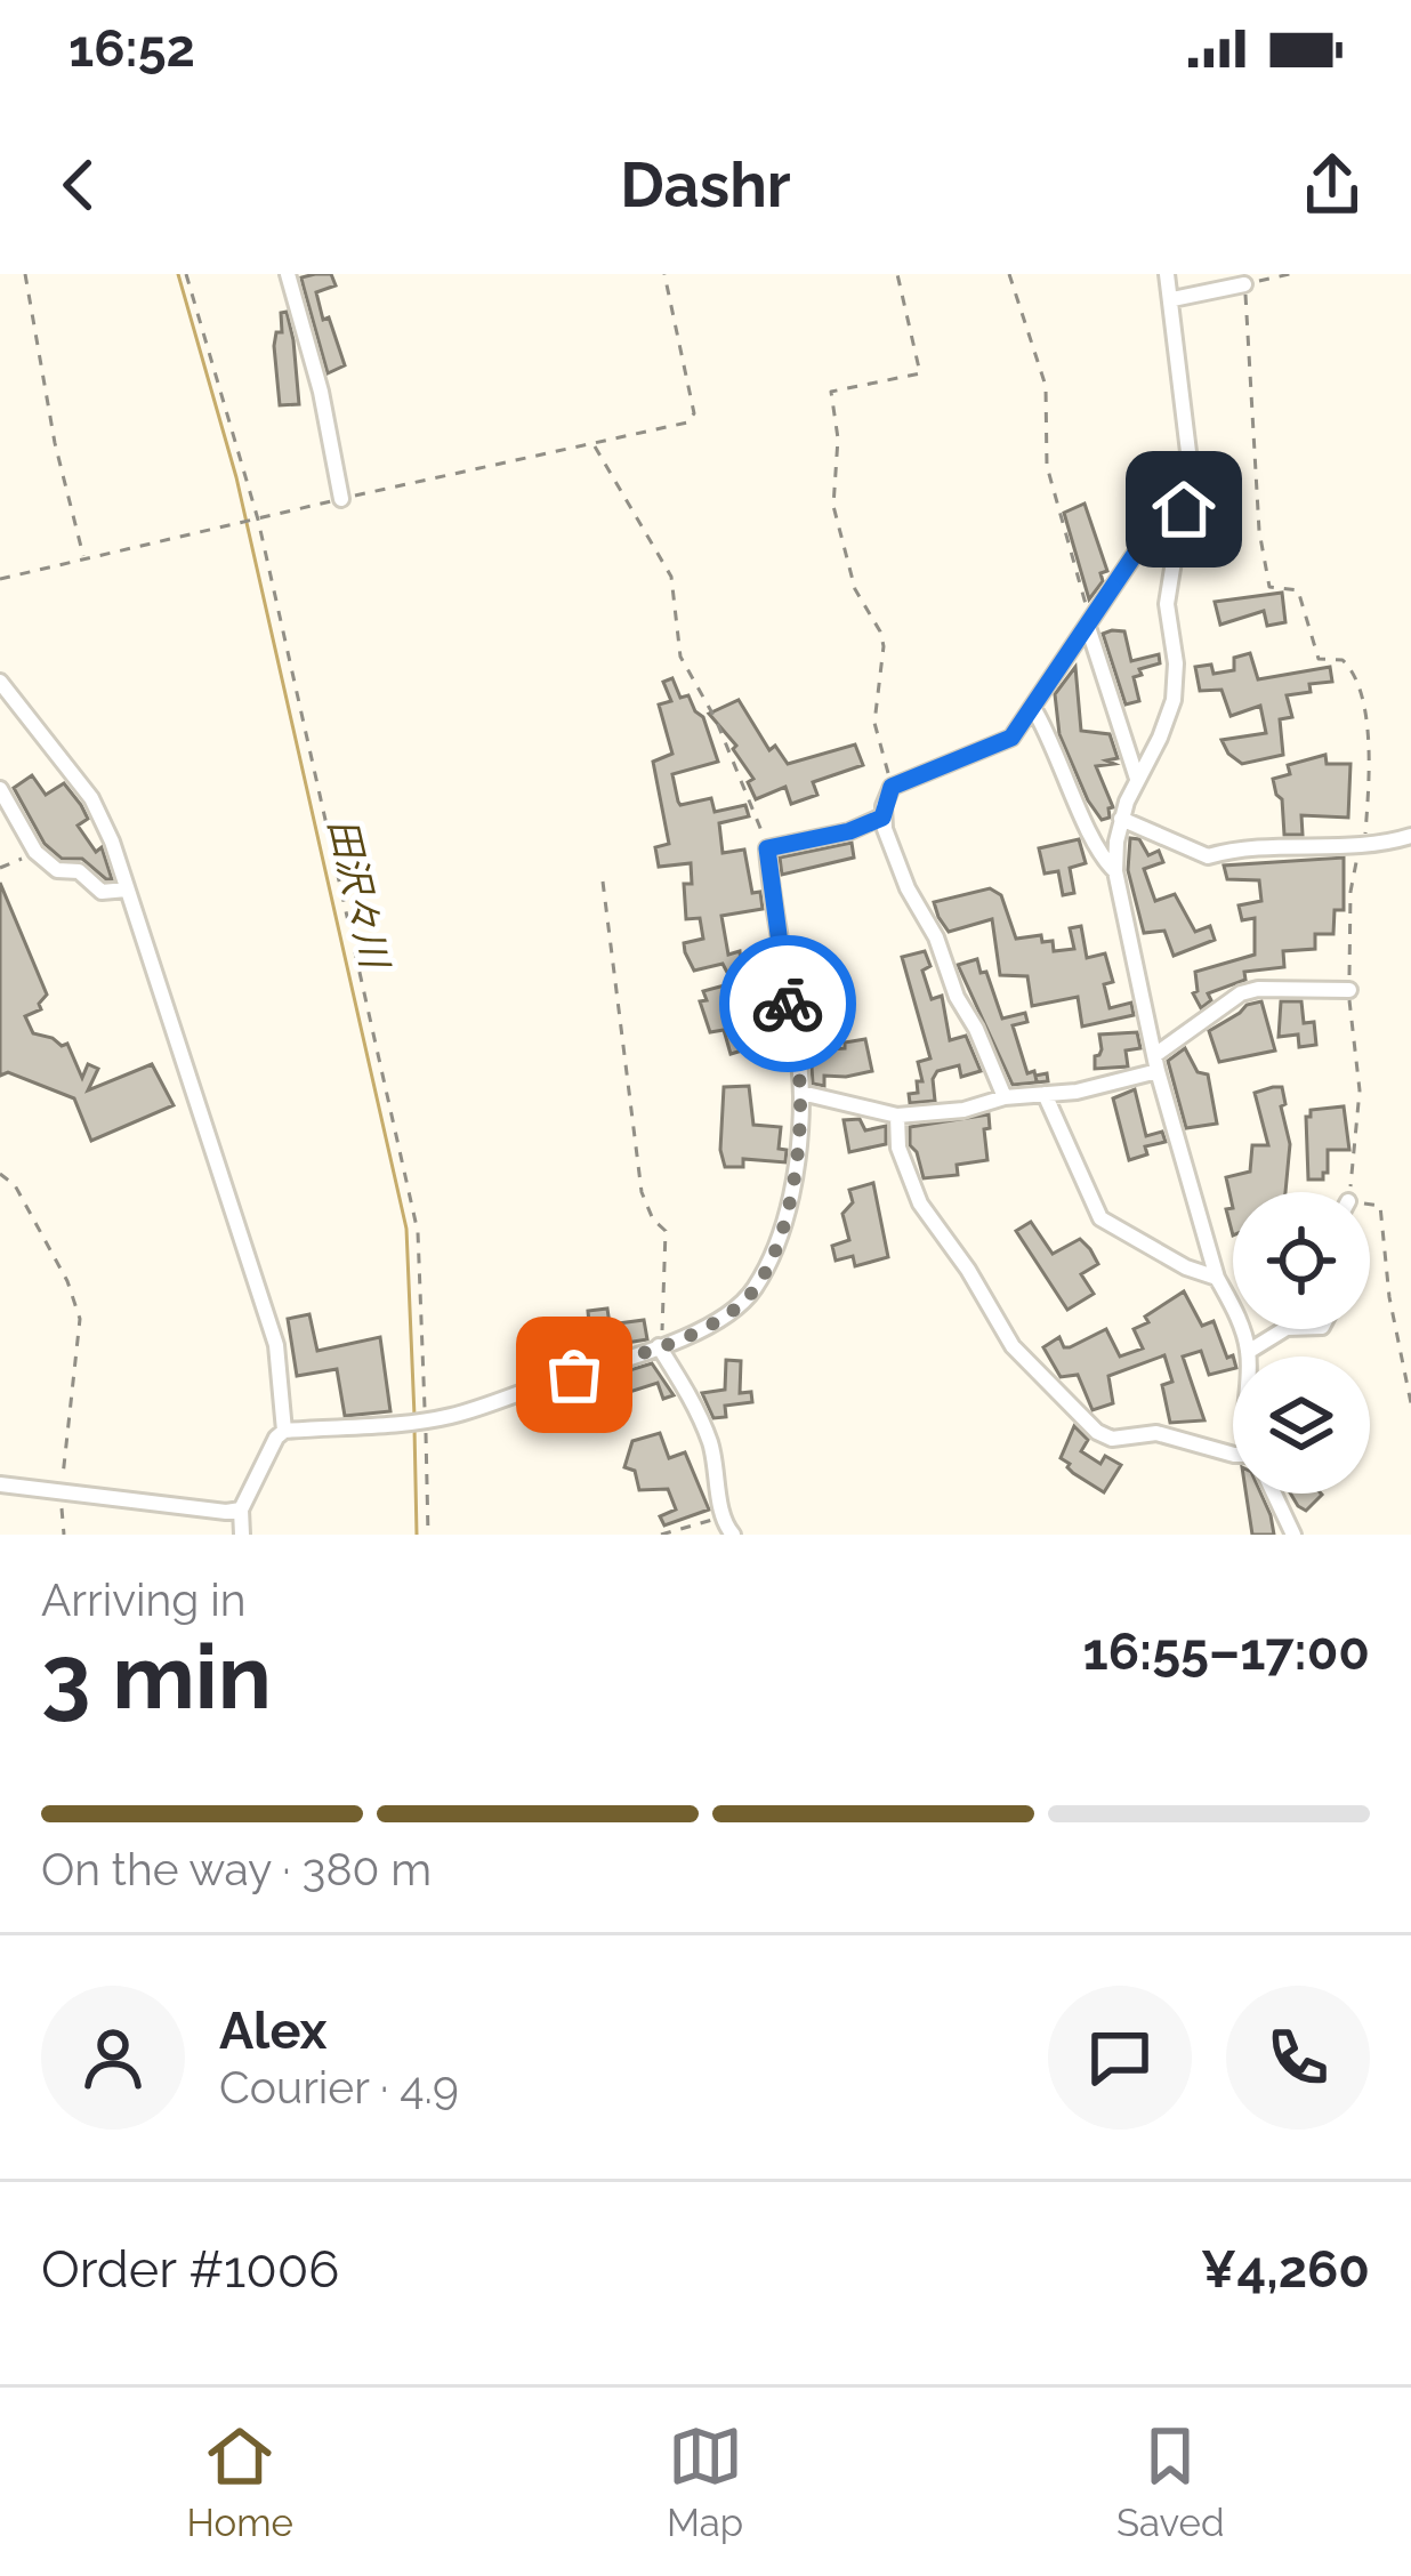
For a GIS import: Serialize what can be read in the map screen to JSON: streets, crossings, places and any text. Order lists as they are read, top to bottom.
{
  "water": ["田沢々川"],
  "page": {
    "status": "16:52",
    "header": "Dashr",
    "heading": ["3 min", "Arriving in", "16:55–17:00"],
    "panel": [
      "Alex",
      "Courier · 4.9",
      "Order #1006",
      "¥4,260"
    ],
    "bar": "On the way · 380 m",
    "tabs": ["Home", "Map", "Saved"]
  }
}
